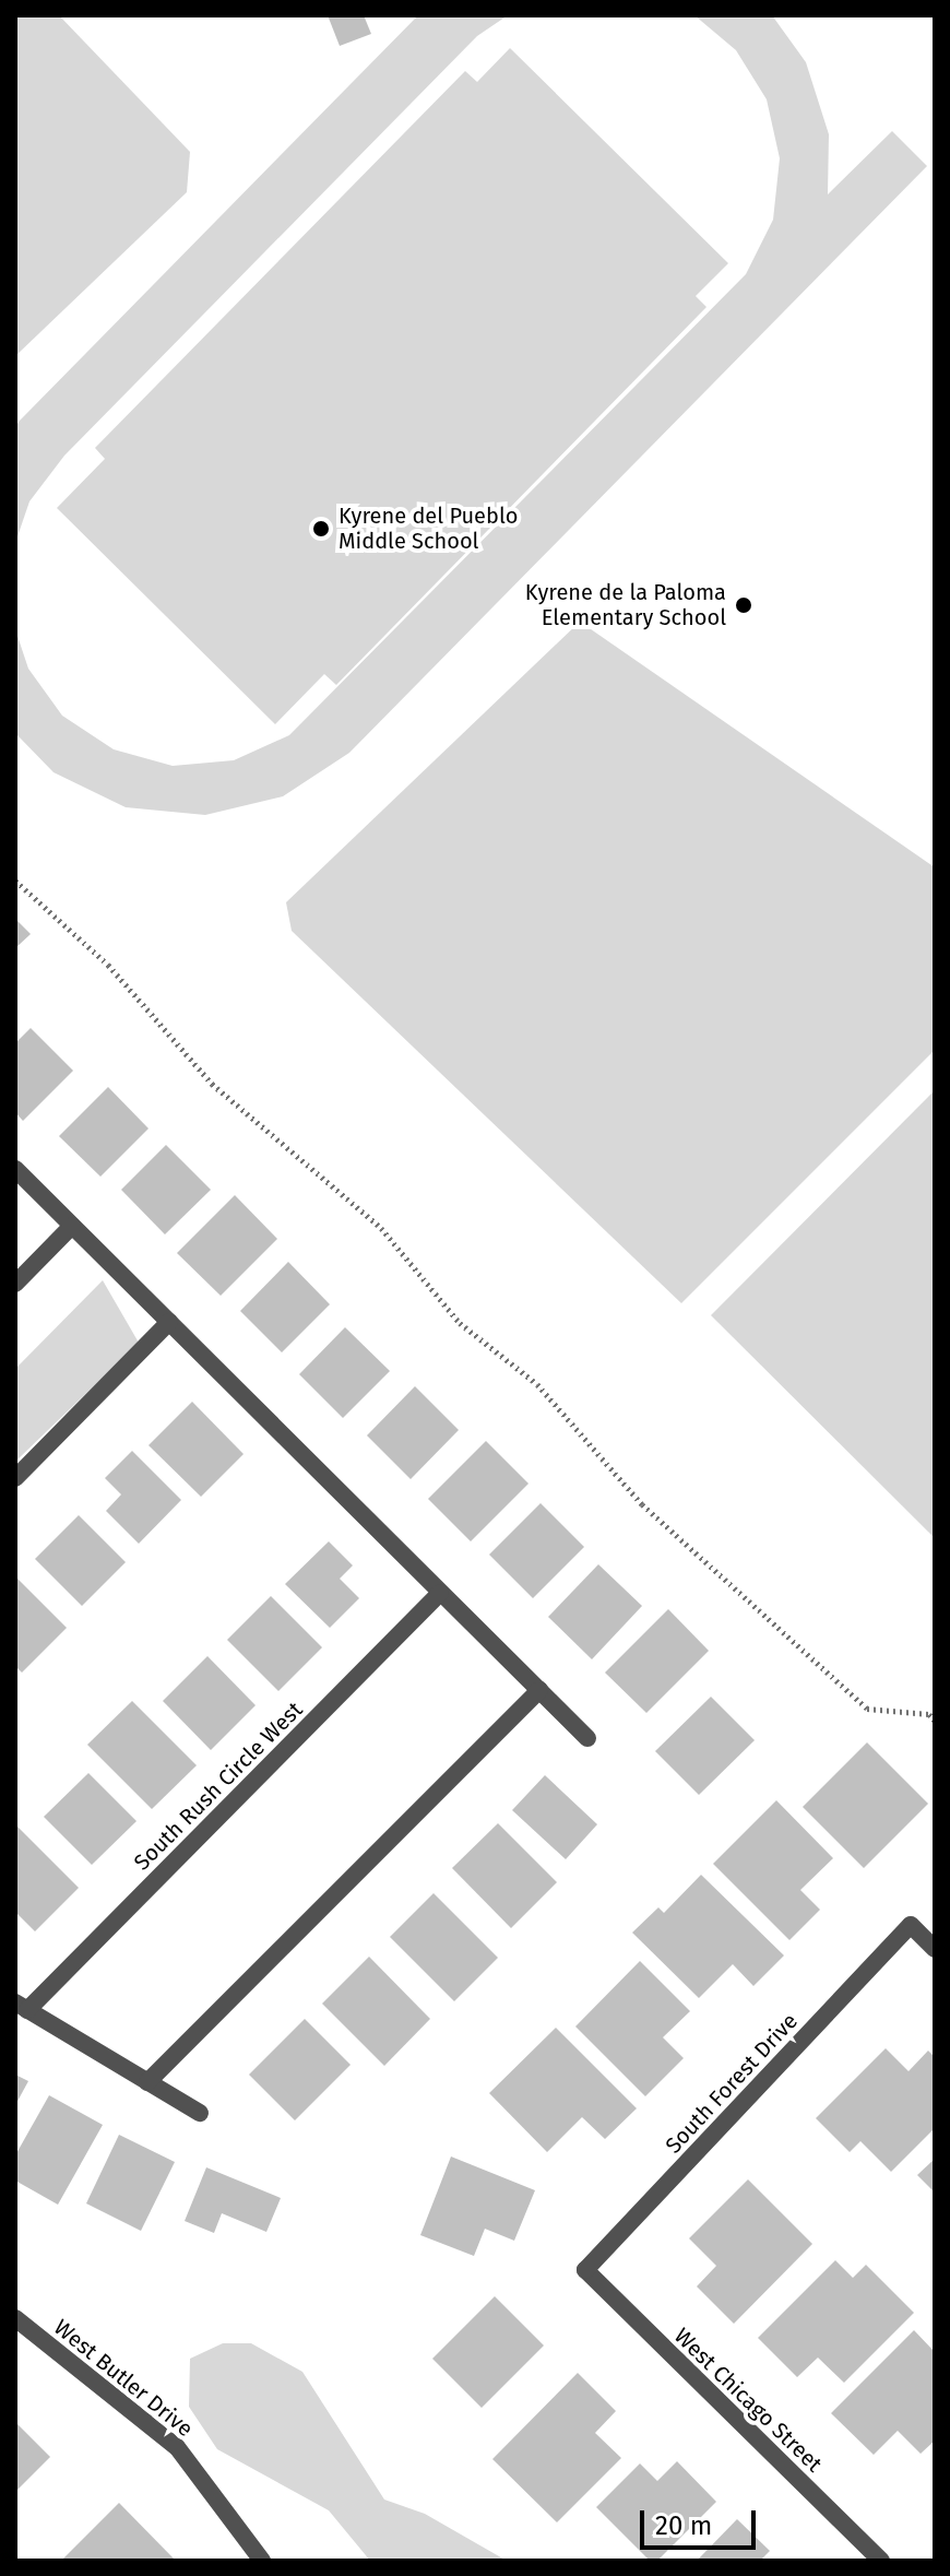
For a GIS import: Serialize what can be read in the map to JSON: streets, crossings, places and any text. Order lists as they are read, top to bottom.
{
  "streets": {
    "street": [
      "South Rush Circle West",
      "South Forest Drive",
      "West Butler Drive",
      "West Chicago Street"
    ]
  },
  "crossings": [
    ["South Forest Drive", "West Chicago Street"]
  ],
  "places": ["Kyrene del Pueblo Middle School", "Kyrene de la Paloma Elementary School"],
  "scale_bar": "20 m"
}
